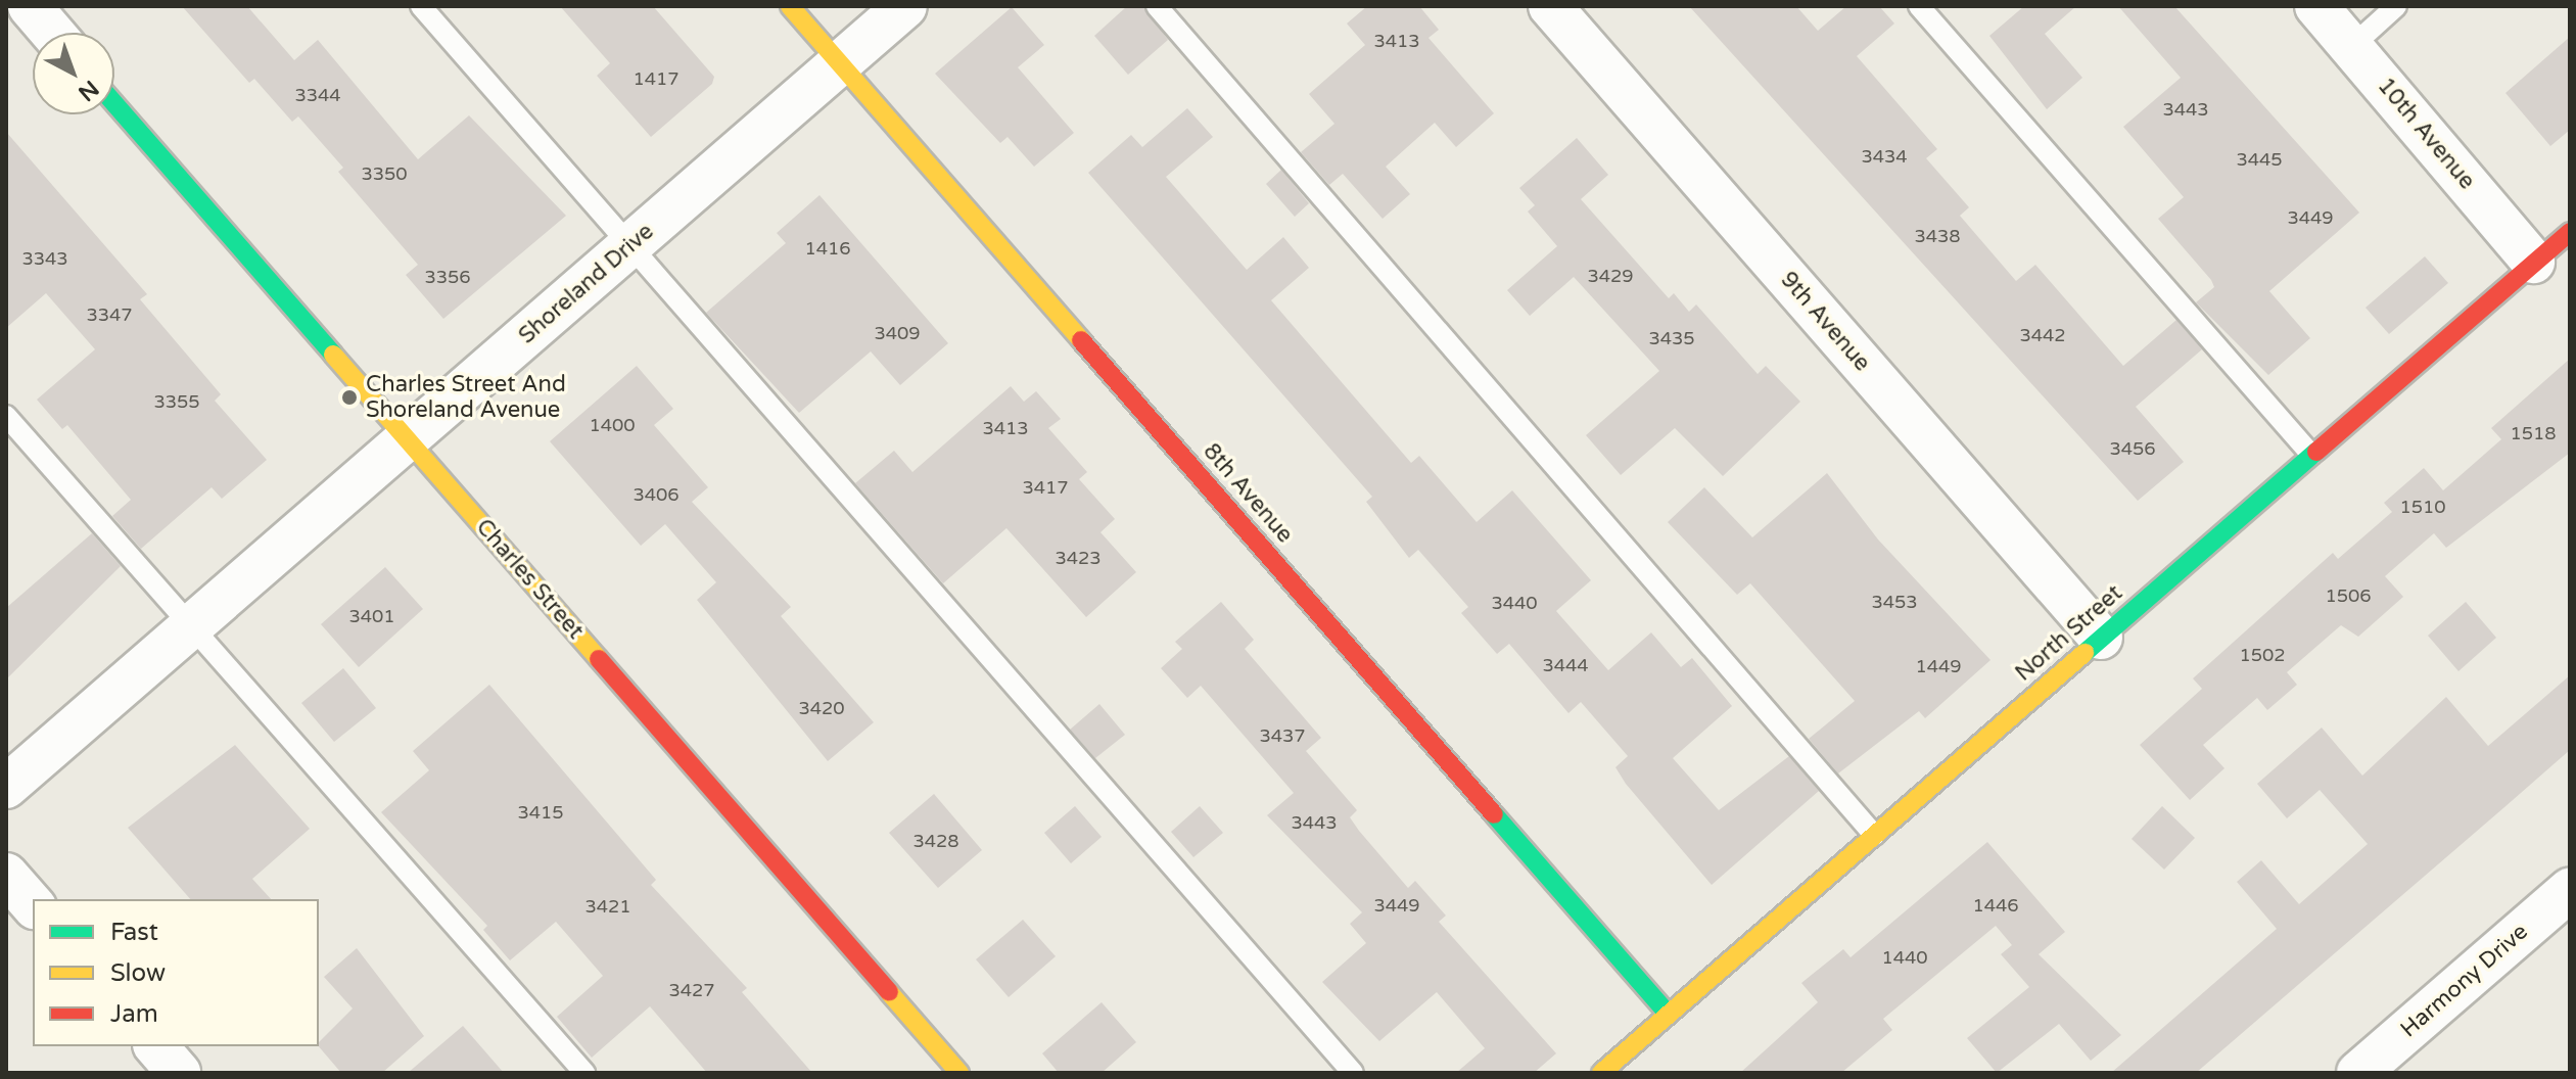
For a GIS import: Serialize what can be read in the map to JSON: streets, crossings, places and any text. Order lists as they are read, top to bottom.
{
  "streets": {
    "street": [
      "10th Avenue",
      "Shoreland Drive",
      "9th Avenue",
      "8th Avenue",
      "Charles Street",
      "North Street",
      "Harmony Drive"
    ]
  },
  "crossings": [
    ["10th Avenue", "North Street"],
    ["Shoreland Drive", "8th Avenue"],
    ["Shoreland Drive", "Charles Street"],
    ["9th Avenue", "North Street"],
    ["8th Avenue", "North Street"]
  ],
  "places": ["Charles Street And Shoreland Avenue"],
  "house_numbers": [
    "3413",
    "1417",
    "3344",
    "3443",
    "3434",
    "3445",
    "3350",
    "3449",
    "3438",
    "1416",
    "3343",
    "3429",
    "3356",
    "3347",
    "3409",
    "3442",
    "3435",
    "3355",
    "1400",
    "3413",
    "1518",
    "3456",
    "3417",
    "3406",
    "1510",
    "3423",
    "1506",
    "3453",
    "3440",
    "3401",
    "1502",
    "3444",
    "1449",
    "3420",
    "3437",
    "3415",
    "3443",
    "3428",
    "3449",
    "1446",
    "3421",
    "1440",
    "3427"
  ],
  "legend": ["Fast", "Slow", "Jam"],
  "north": "bottom right"
}
